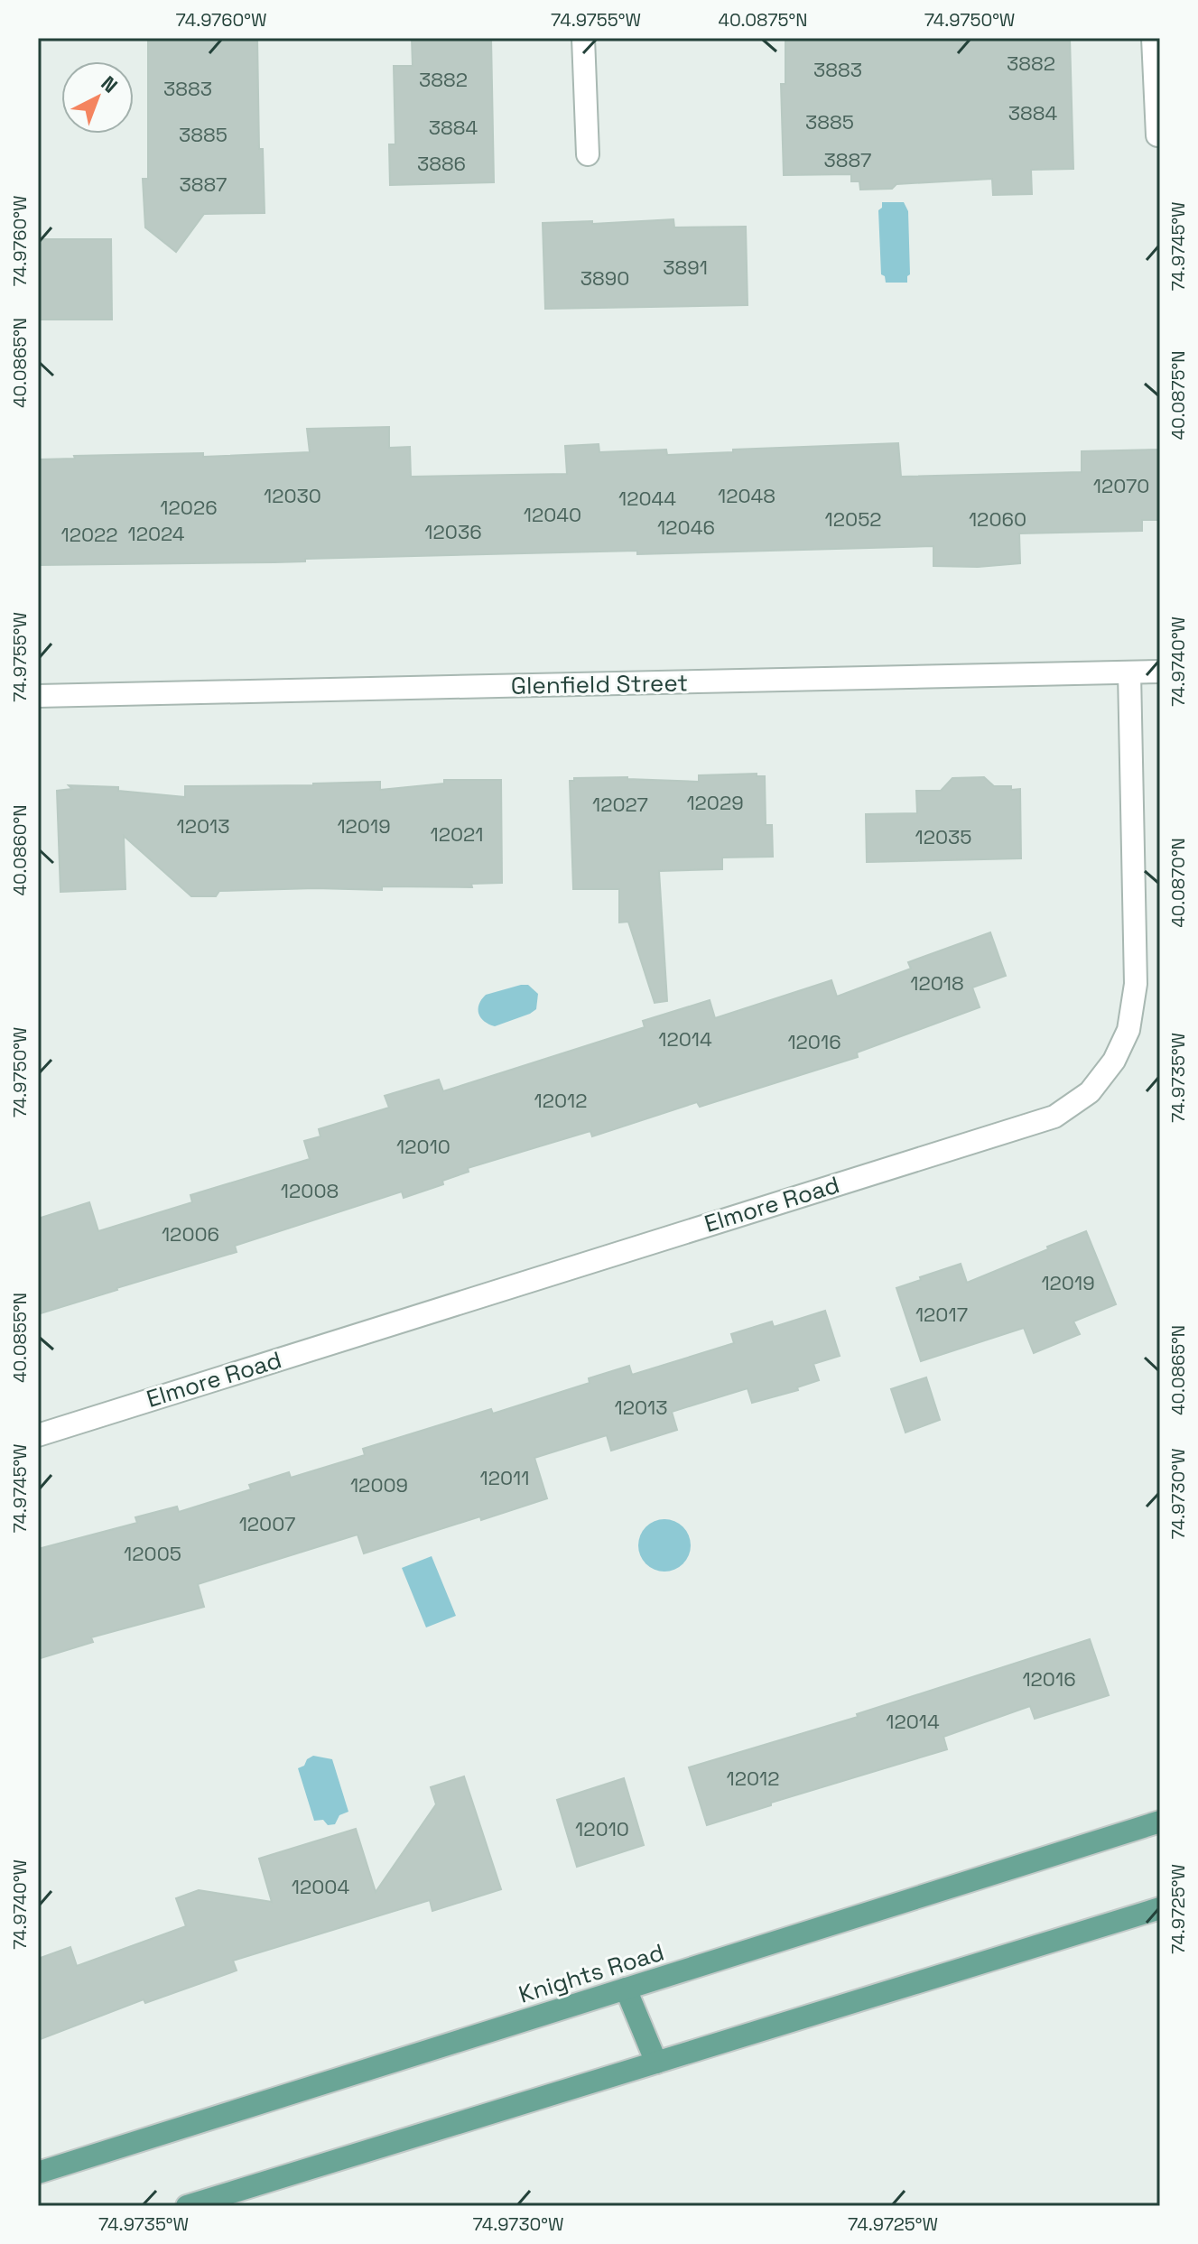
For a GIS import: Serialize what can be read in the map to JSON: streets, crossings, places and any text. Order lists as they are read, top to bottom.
{
  "streets": {
    "main road": ["Knights Road"],
    "street": ["Glenfield Street", "Elmore Road"]
  },
  "crossings": [
    ["Glenfield Street", "Elmore Road"]
  ],
  "house_numbers": [
    "3882",
    "3883",
    "3882",
    "3883",
    "3884",
    "3885",
    "3884",
    "3885",
    "3887",
    "3886",
    "3887",
    "3891",
    "3890",
    "12070",
    "12030",
    "12048",
    "12044",
    "12026",
    "12040",
    "12052",
    "12060",
    "12046",
    "12036",
    "12024",
    "12022",
    "12029",
    "12027",
    "12013",
    "12019",
    "12021",
    "12035",
    "12018",
    "12014",
    "12016",
    "12012",
    "12010",
    "12008",
    "12006",
    "12019",
    "12017",
    "12013",
    "12011",
    "12009",
    "12007",
    "12005",
    "12016",
    "12014",
    "12012",
    "12010",
    "12004"
  ],
  "north": "top right",
  "coordinates": [
    "74.9760°W",
    "74.9755°W",
    "40.0875°N",
    "74.9750°W",
    "74.9745°W",
    "40.0865°N",
    "74.9740°W",
    "40.0860°N",
    "40.0870°N",
    "74.9735°W",
    "40.0855°N",
    "74.9730°W",
    "74.9725°W"
  ]
}
